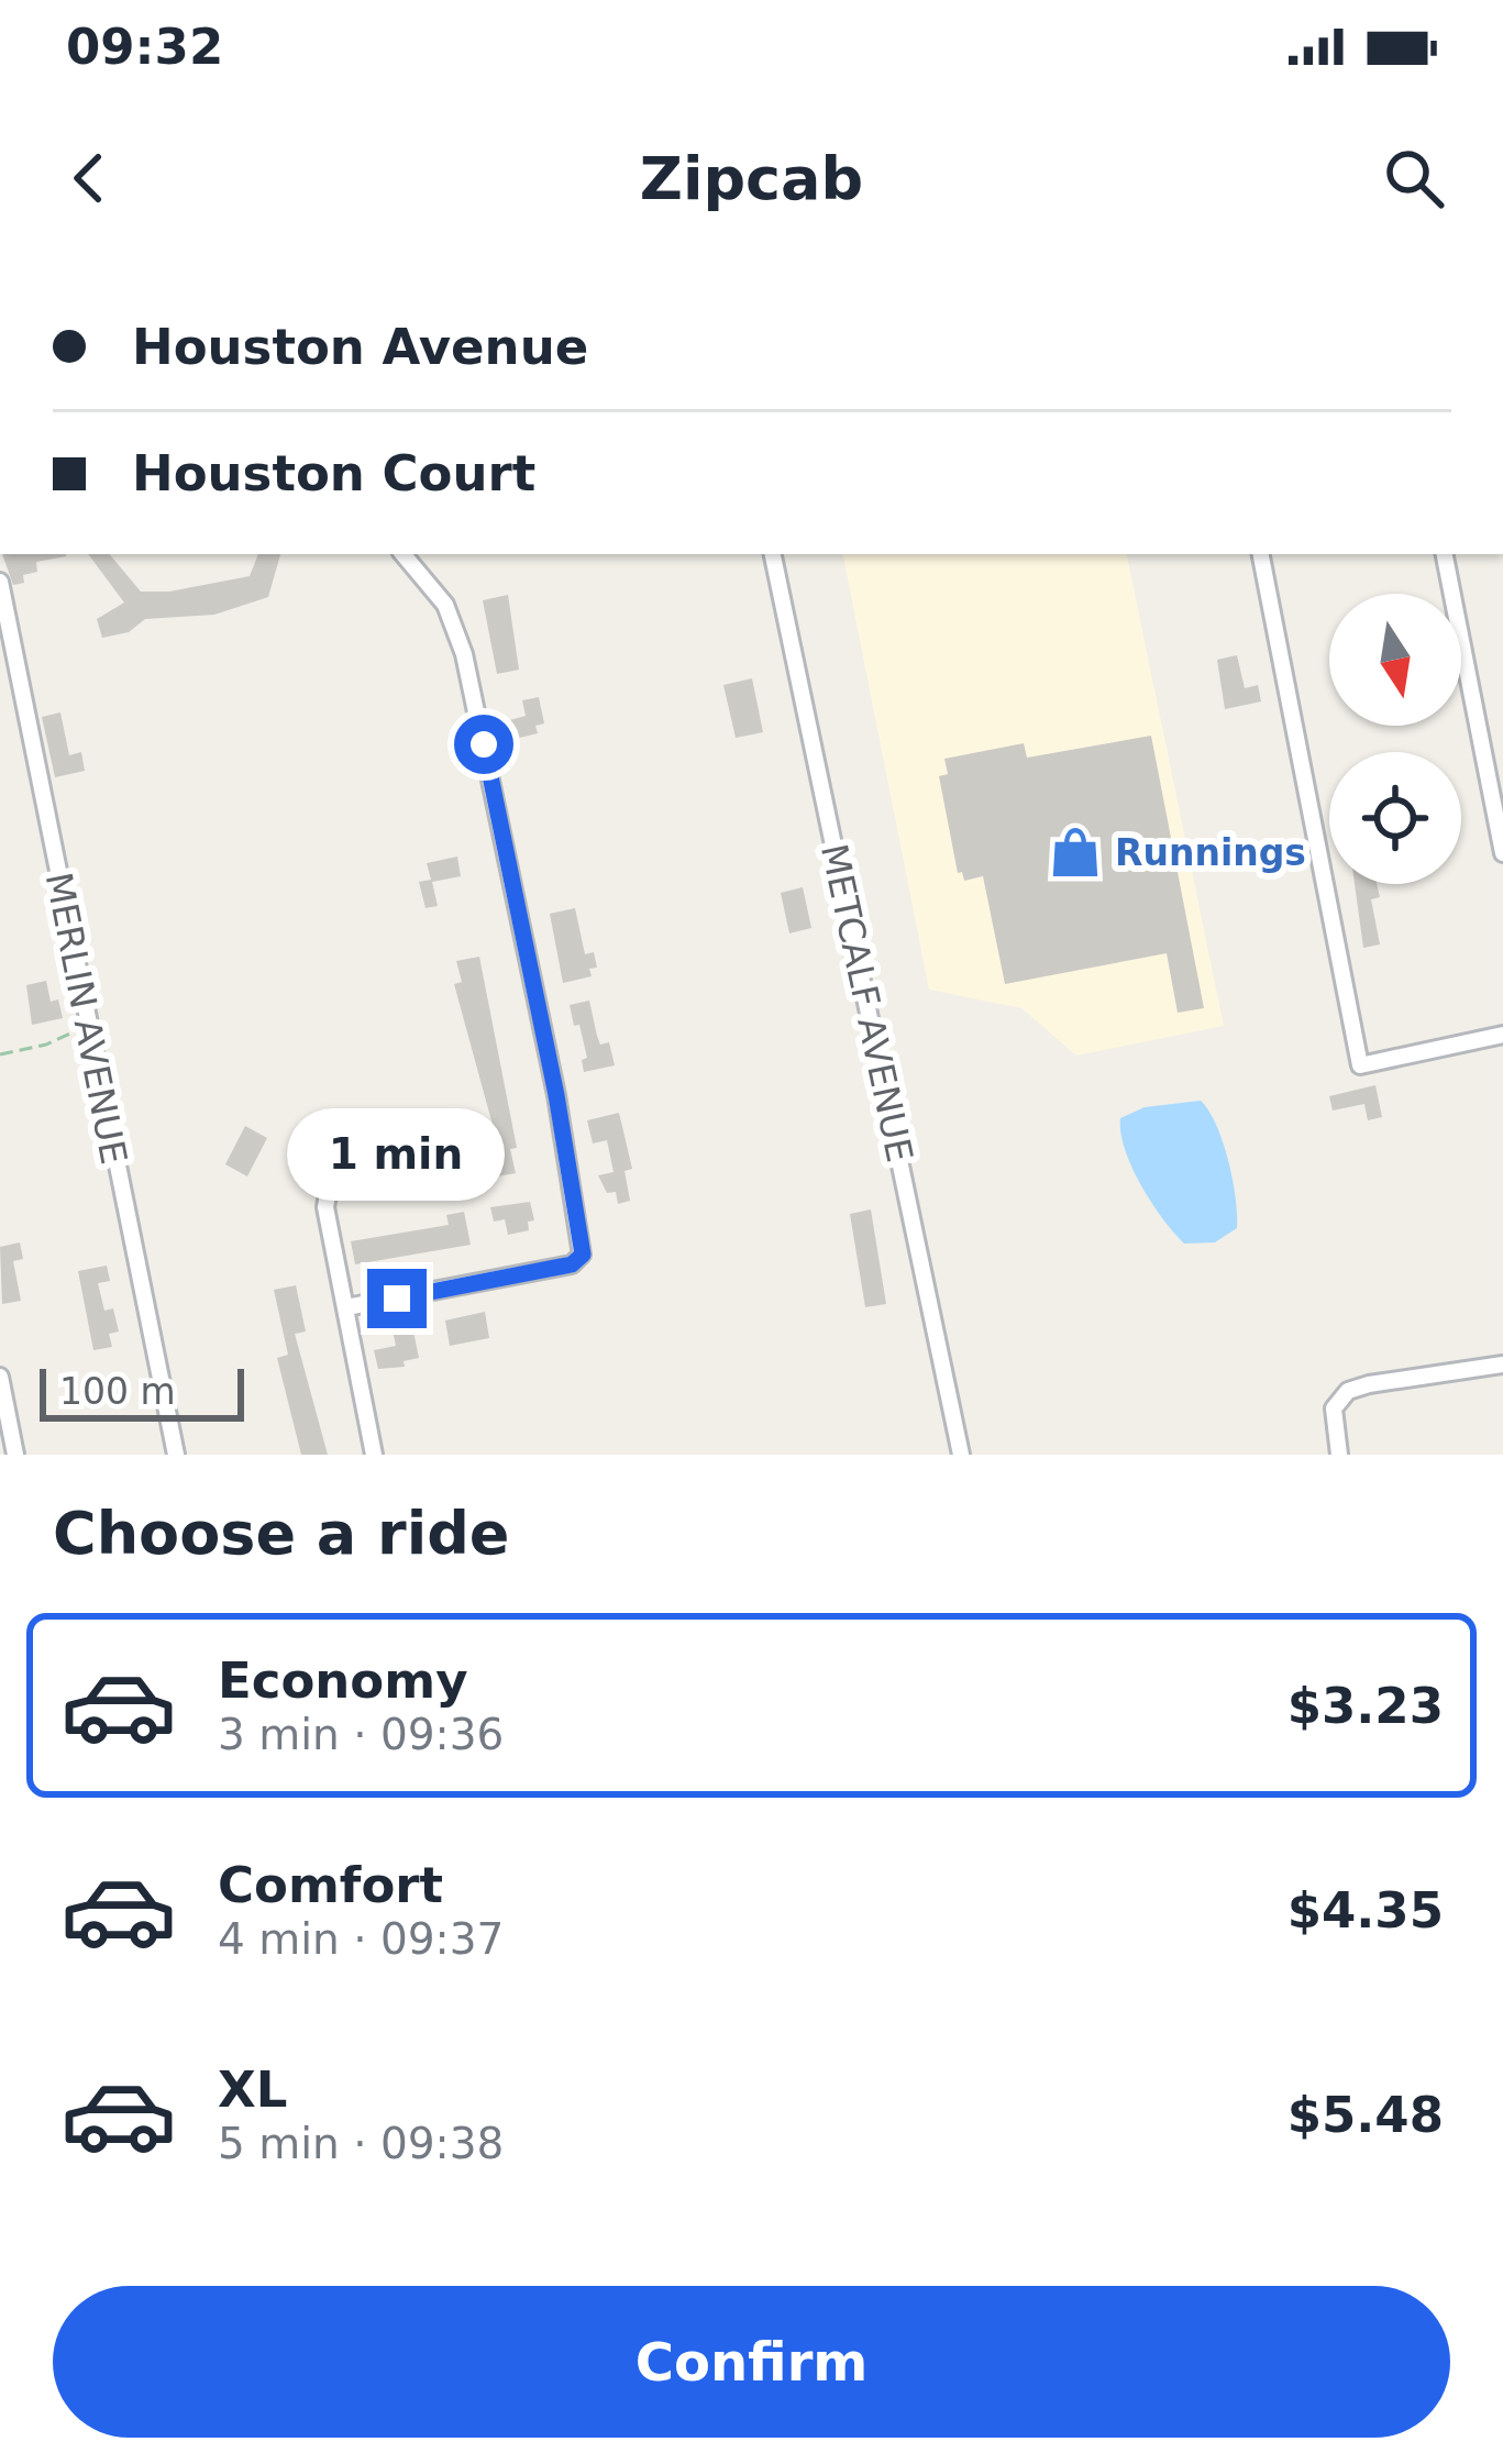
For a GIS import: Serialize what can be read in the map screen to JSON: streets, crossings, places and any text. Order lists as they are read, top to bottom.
{
  "streets": {
    "street": ["METCALF AVENUE", "MERLIN AVENUE"]
  },
  "places": {
    "shop": ["Runnings"]
  },
  "scale_bar": "100 m",
  "north": "bottom",
  "page": {
    "status": "09:32",
    "header": "Zipcab",
    "banner": ["Houston Avenue", "Houston Court"],
    "bubble": "1 min",
    "scale": "100 m",
    "heading": "Choose a ride",
    "list": [
      {
        "name": "Economy",
        "note": "3 min · 09:36",
        "value": "$3.23"
      },
      {
        "name": "Comfort",
        "note": "4 min · 09:37",
        "value": "$4.35"
      },
      {
        "name": "XL",
        "note": "5 min · 09:38",
        "value": "$5.48"
      }
    ],
    "buttons": "Confirm"
  }
}
